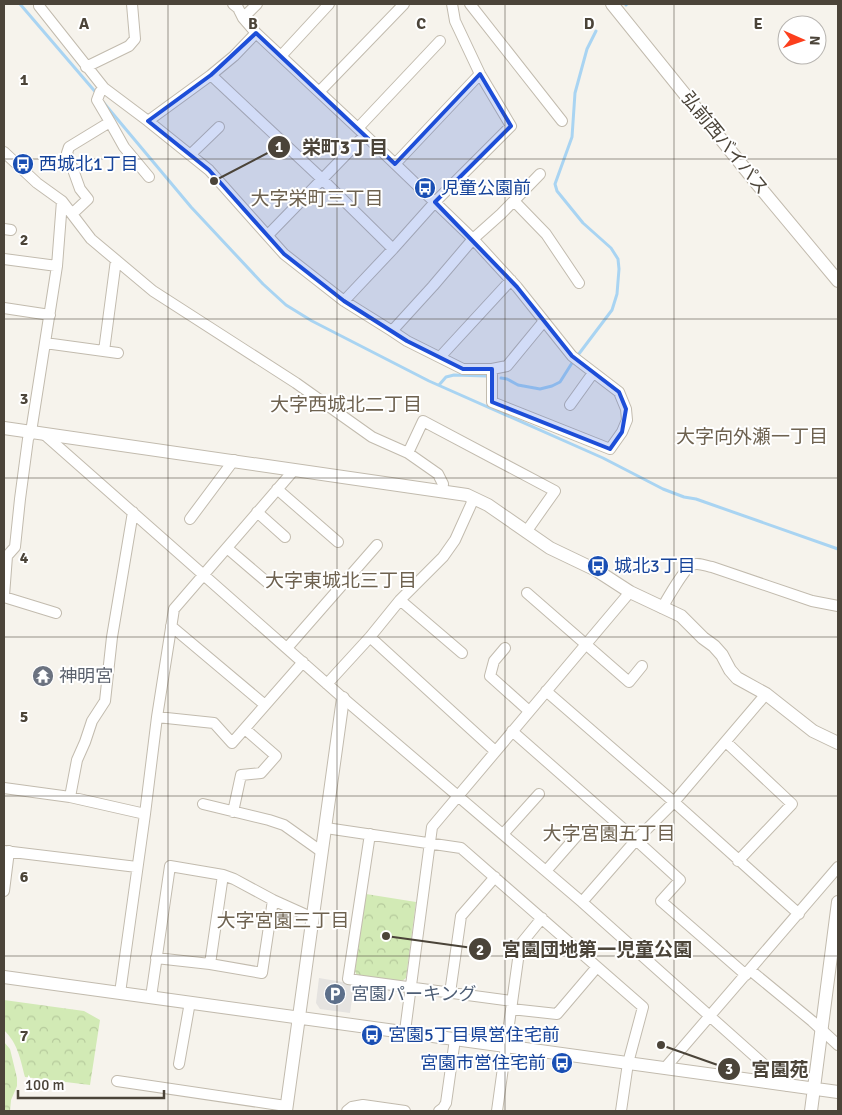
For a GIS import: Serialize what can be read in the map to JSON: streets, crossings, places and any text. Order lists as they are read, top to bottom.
{
  "streets": {
    "street": ["弘前西バイパス"]
  },
  "districts": [
    "大字栄町三丁目",
    "大字西城北二丁目",
    "大字向外瀬一丁目",
    "大字東城北三丁目",
    "大字宮園五丁目",
    "大字宮園三丁目"
  ],
  "places": {
    "bus stop": [
      "西城北1丁目",
      "児童公園前",
      "城北3丁目",
      "宮園5丁目県営住宅前",
      "宮園市営住宅前"
    ],
    "other": ["栄町3丁目", "宮園団地第一児童公園", "宮園苑"],
    "temple": ["神明宮"],
    "parking": ["宮園パーキング"]
  },
  "scale_bar": "100 m",
  "north": "right",
  "grid": {
    "columns": [
      "A",
      "B",
      "C",
      "D",
      "E"
    ],
    "rows": [
      "1",
      "2",
      "3",
      "4",
      "5",
      "6",
      "7"
    ]
  }
}
